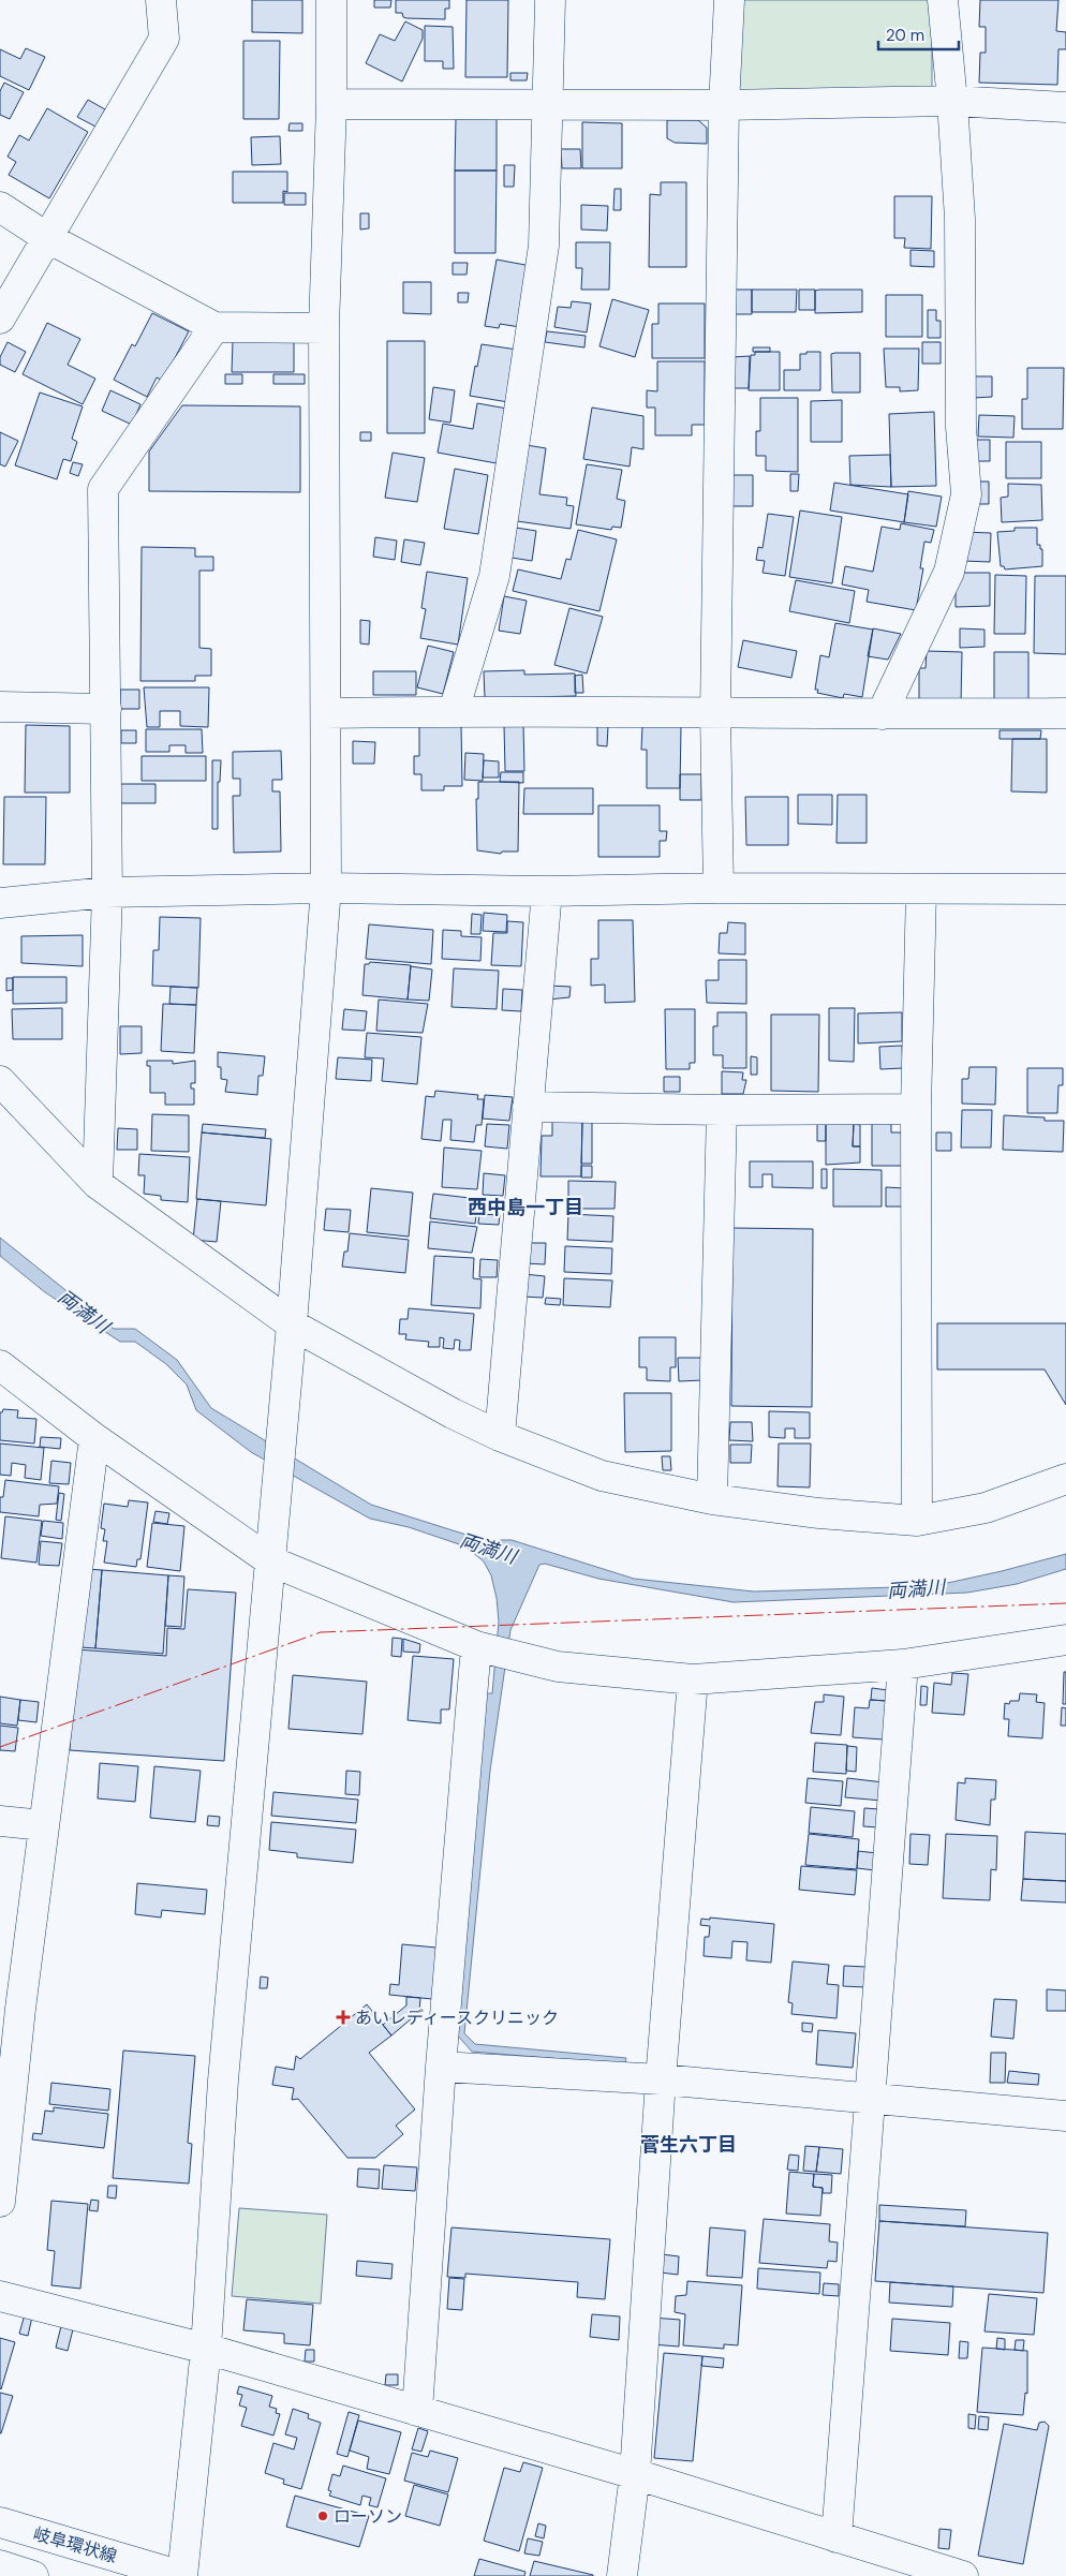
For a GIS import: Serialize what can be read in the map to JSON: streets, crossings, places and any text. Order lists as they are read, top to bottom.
{
  "streets": {
    "street": ["岐阜環状線"]
  },
  "districts": ["西中島一丁目", "菅生六丁目"],
  "water": ["両満川"],
  "places": {
    "health": ["あいレディースクリニック"],
    "other": ["ローソン"]
  },
  "scale_bar": "20 m"
}
